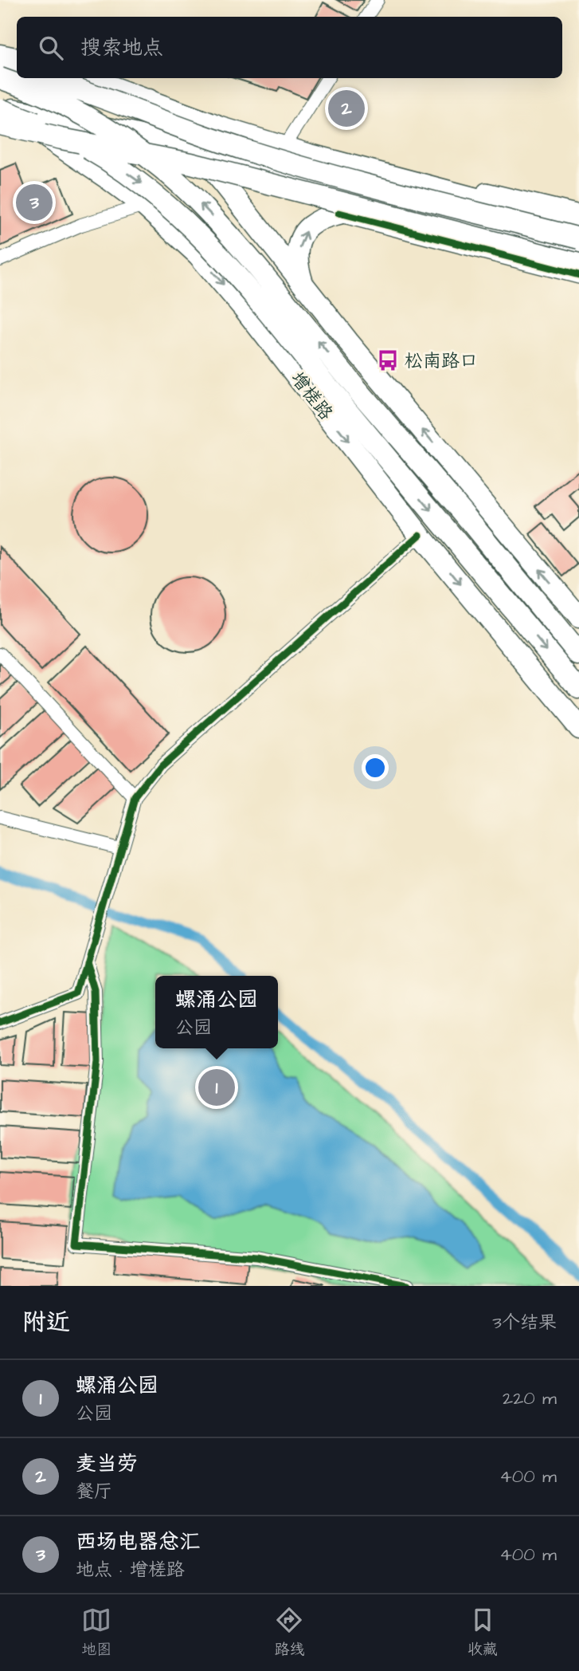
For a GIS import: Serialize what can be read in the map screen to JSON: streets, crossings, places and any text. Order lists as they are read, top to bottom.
{
  "streets": {
    "main road": ["增槎路"]
  },
  "places": {
    "bus stop": ["松南路口"]
  },
  "page": {
    "search": "搜索地点",
    "pins": ["2", "3", "1"],
    "popup": ["螺涌公园", "公园"],
    "heading": ["附近", "3个结果"],
    "list": [
      {
        "mark": "1",
        "name": "螺涌公园",
        "note": "公园",
        "value": "220 m"
      },
      {
        "mark": "2",
        "name": "麦当劳",
        "note": "餐厅",
        "value": "400 m"
      },
      {
        "mark": "3",
        "name": "西场电器总汇",
        "note": "地点 · 增槎路",
        "value": "400 m"
      }
    ],
    "nav": ["地图", "路线", "收藏"]
  }
}
